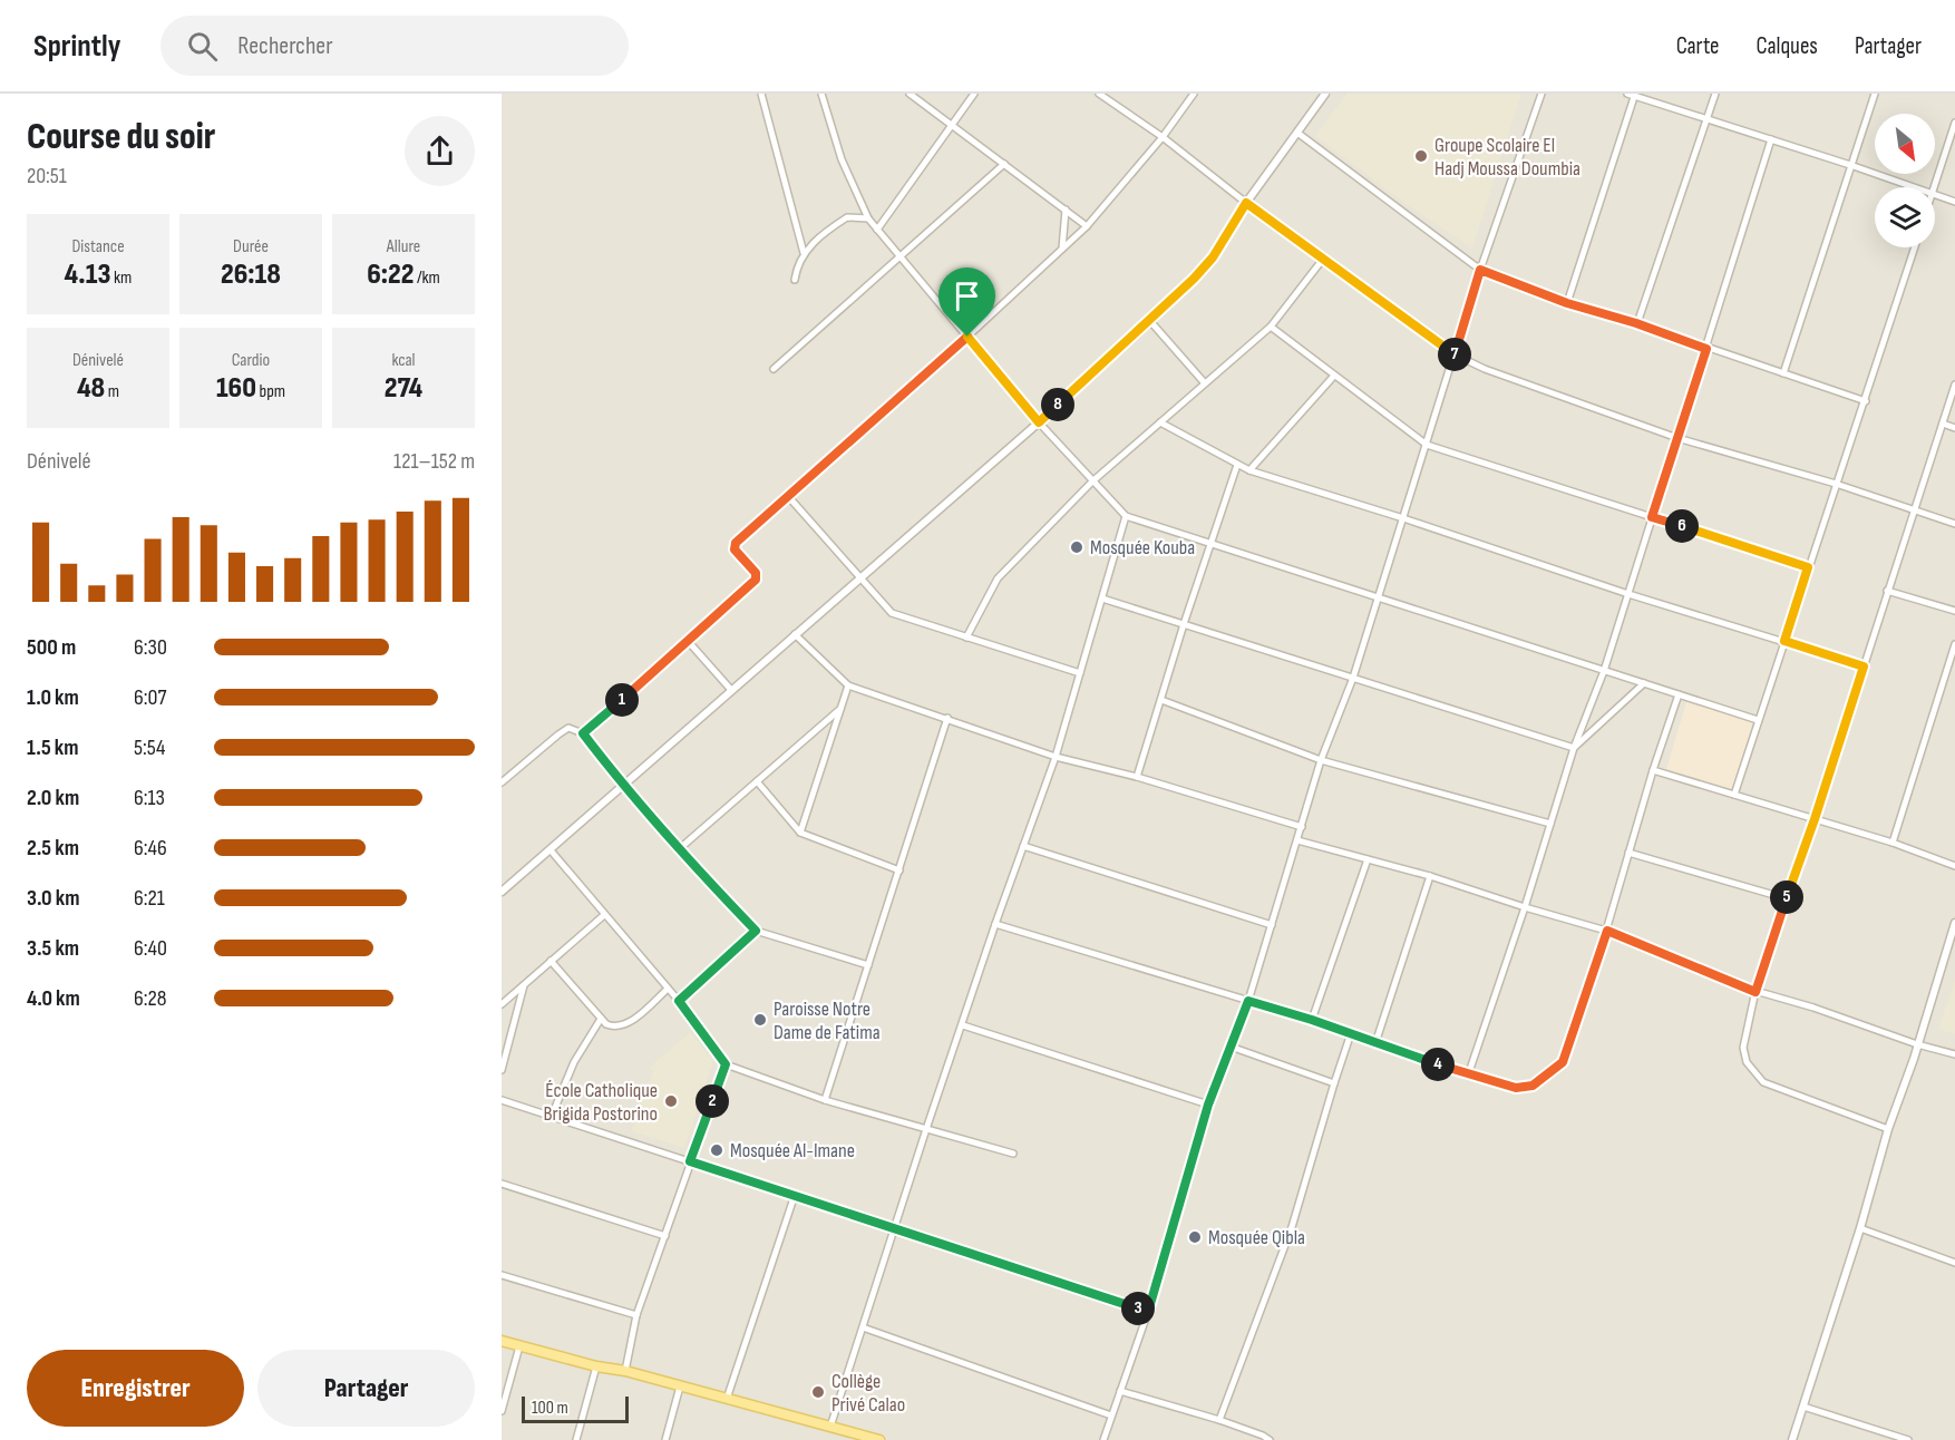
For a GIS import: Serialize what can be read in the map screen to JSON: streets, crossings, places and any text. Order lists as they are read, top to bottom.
{
  "places": [
    "Groupe Scolaire El Hadj Moussa Doumbia",
    "Mosquée Kouba",
    "Paroisse Notre Dame de Fatima",
    "École Catholique Brigida Postorino",
    "Mosquée Al-Imane",
    "Mosquée Qibla",
    "Collège Privé Calao"
  ],
  "scale_bar": "100 m",
  "north": "bottom right",
  "page": {
    "header": "Sprintly",
    "search": "Rechercher",
    "nav": ["Carte", "Calques", "Partager"],
    "heading": ["Course du soir", "20:51"],
    "stats": [
      ["Distance", "4.13 km"],
      ["Durée", "26:18"],
      ["Allure", "6:22 /km"],
      ["Dénivelé", "48 m"],
      ["Cardio", "160 bpm"],
      ["kcal", "274"]
    ],
    "pins": [
      "7",
      "8",
      "6",
      "1",
      "5",
      "4",
      "2",
      "3"
    ],
    "chart": ["Dénivelé", "121–152 m"],
    "list": [
      {
        "name": "500 m",
        "note": "6:30"
      },
      {
        "name": "1.0 km",
        "note": "6:07"
      },
      {
        "name": "1.5 km",
        "note": "5:54"
      },
      {
        "name": "2.0 km",
        "note": "6:13"
      },
      {
        "name": "2.5 km",
        "note": "6:46"
      },
      {
        "name": "3.0 km",
        "note": "6:21"
      },
      {
        "name": "3.5 km",
        "note": "6:40"
      },
      {
        "name": "4.0 km",
        "note": "6:28"
      }
    ],
    "buttons": ["Enregistrer", "Partager"],
    "scale": "100 m"
  }
}
